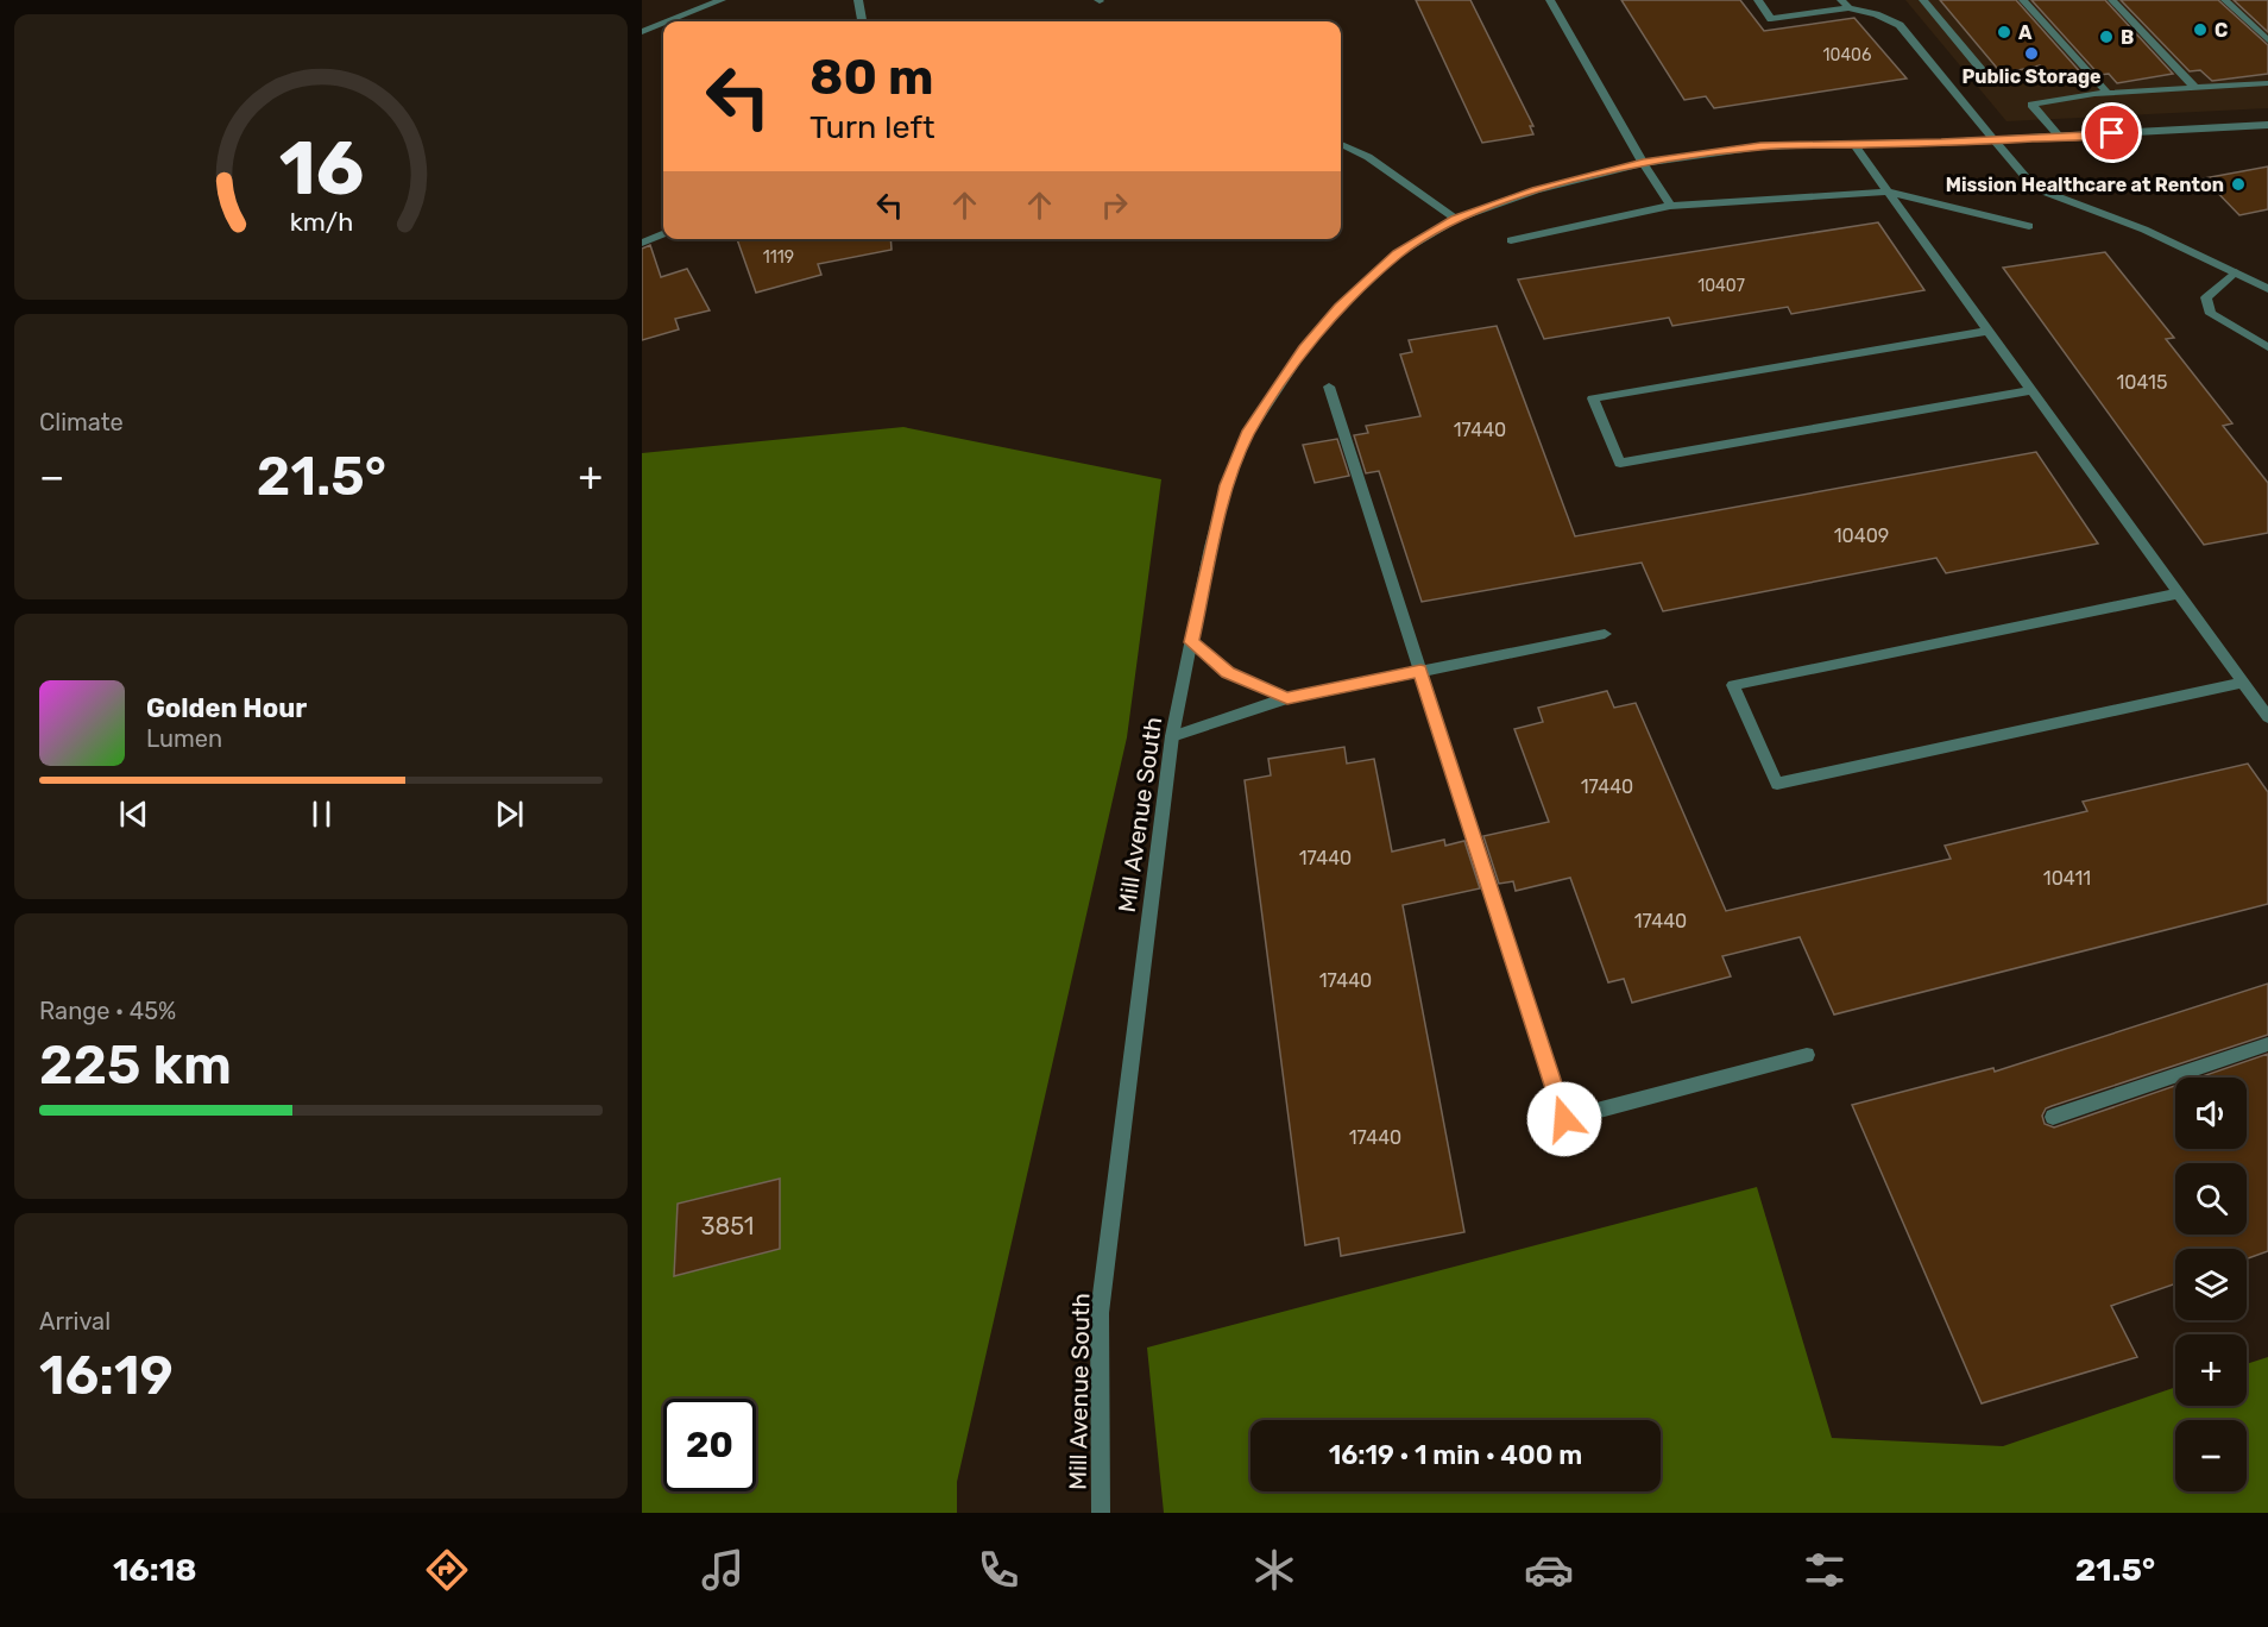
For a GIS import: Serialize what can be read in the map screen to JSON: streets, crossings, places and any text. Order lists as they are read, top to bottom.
{
  "streets": {
    "street": ["Mill Avenue South"]
  },
  "places": [
    "C",
    "A",
    "B",
    "Public Storage",
    "Mission Healthcare at Renton"
  ],
  "house_numbers": [
    "10406",
    "1119",
    "10407",
    "10415",
    "17440",
    "10409",
    "17440",
    "17440",
    "10411",
    "17440",
    "17440",
    "17440",
    "3851"
  ],
  "page": {
    "turn": ["80 m", "Turn left"],
    "tile": [
      "Climate",
      ["Range · 45%", "225 km"],
      ["Arrival", "16:19"]
    ],
    "heat": ["−", "21.5°", "+"],
    "song": ["Golden Hour", "Lumen"],
    "map_buttons": ["+", "−"],
    "limit": "20",
    "trip": "16:19 · 1 min · 400 m",
    "tabs": ["16:18", "21.5°"],
    "gauge": ["16", "km/h"]
  }
}
